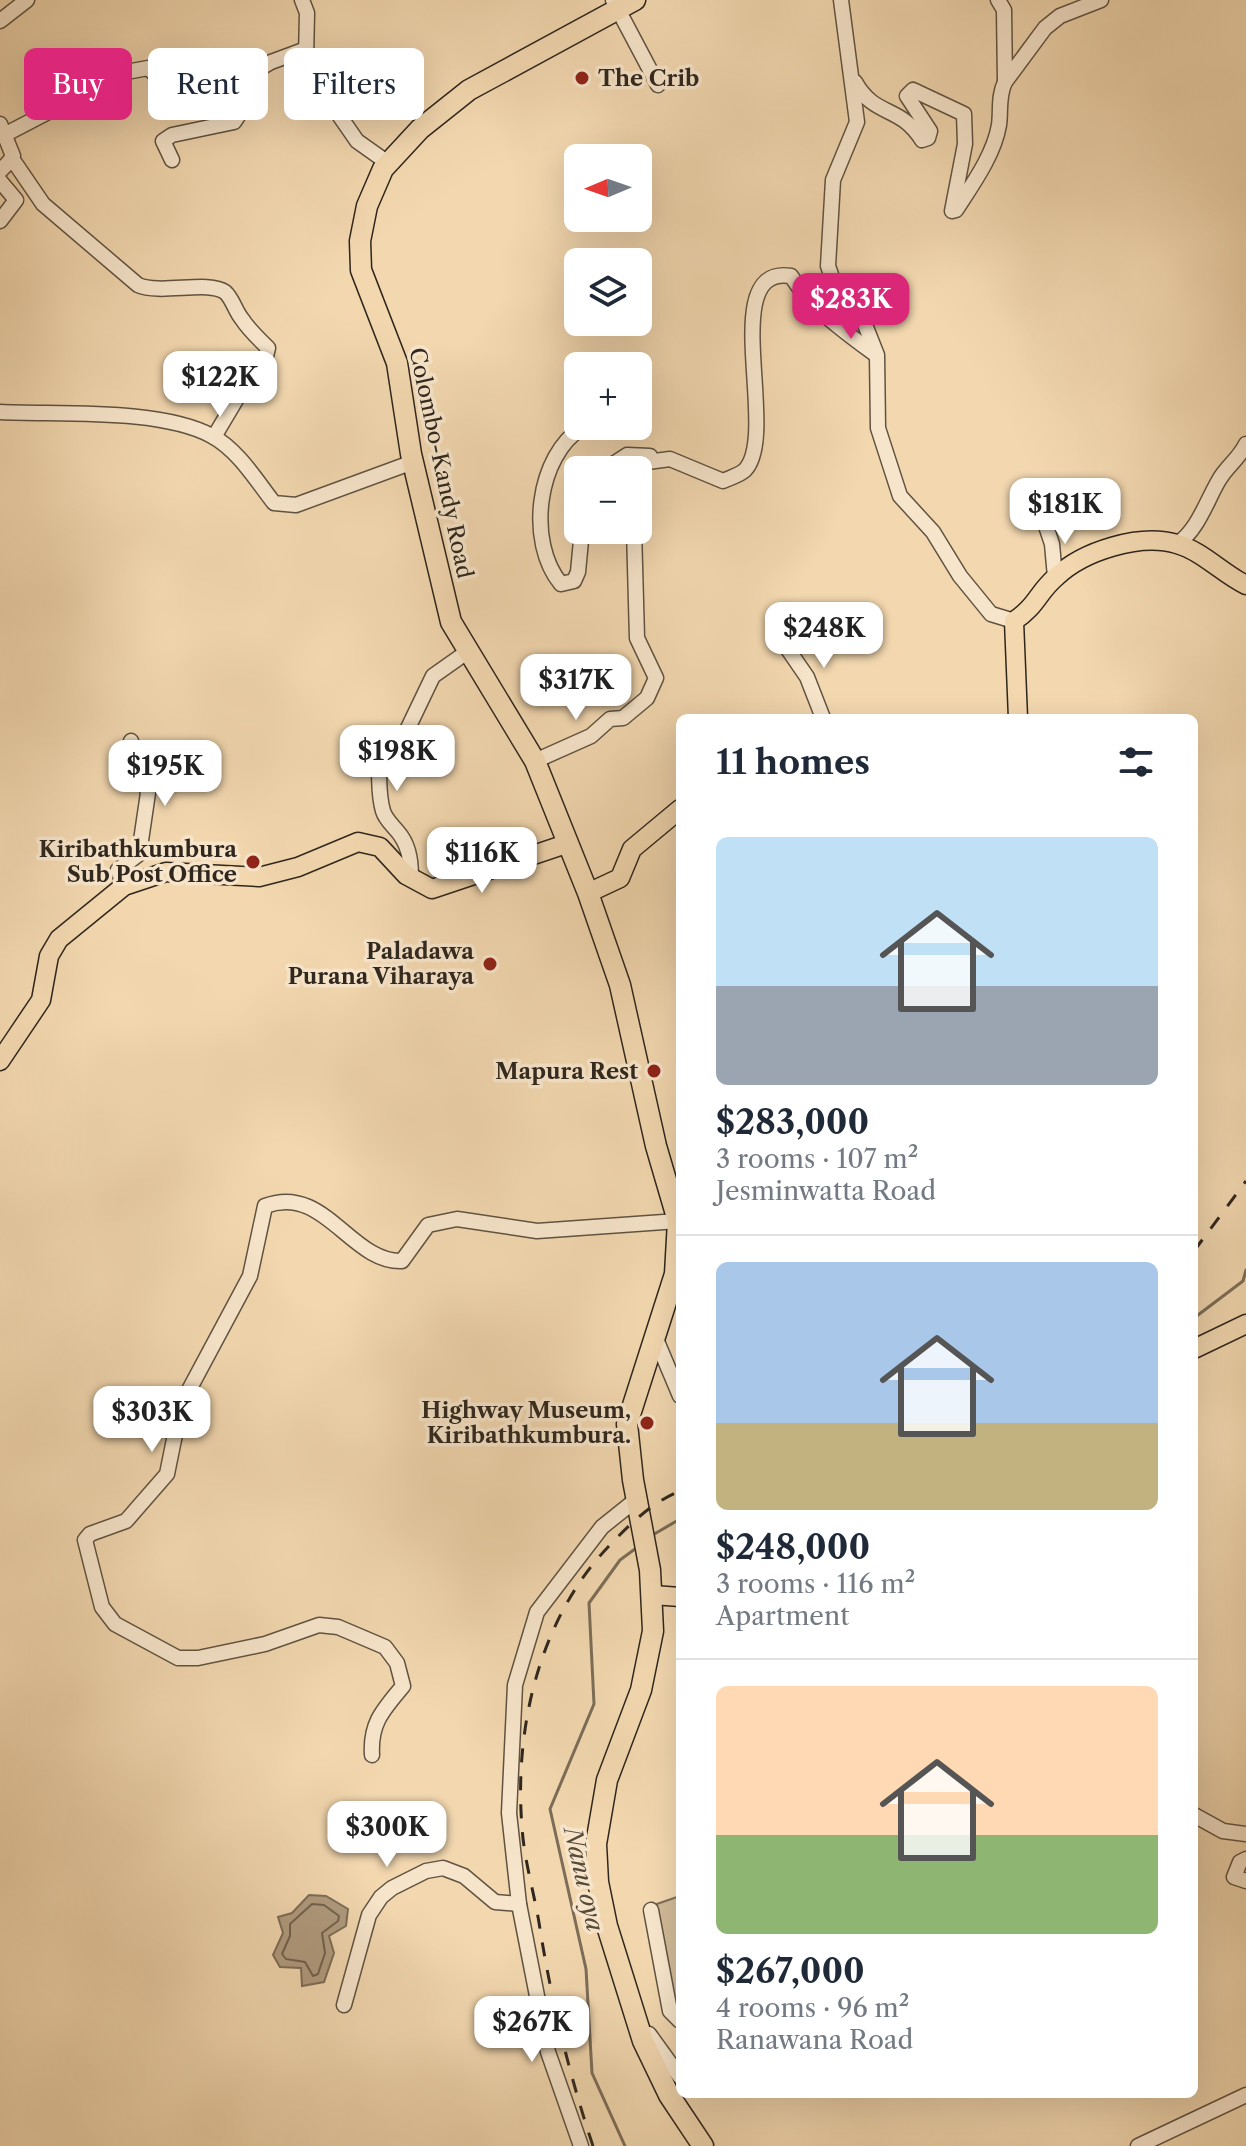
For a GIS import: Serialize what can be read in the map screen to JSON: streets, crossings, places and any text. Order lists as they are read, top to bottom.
{
  "streets": {
    "highway": ["Colombo-Kandy Road"]
  },
  "water": ["Nanu oya"],
  "places": [
    "The Crib",
    "Kiribathkumbura Sub Post Office",
    "Paladawa Purana Viharaya",
    "Mapura Rest",
    "Highway Museum, Kiribathkumbura."
  ],
  "north": "left",
  "page": {
    "chip": ["Buy", "Rent", "Filters"],
    "map_buttons": ["+", "−"],
    "price": [
      "$283K",
      "$122K",
      "$181K",
      "$248K",
      "$317K",
      "$198K",
      "$195K",
      "$116K",
      "$303K",
      "$300K",
      "$267K"
    ],
    "heading": "11 homes",
    "list": [
      {
        "name": "$283,000",
        "note": "3 rooms · 107 m² · Jesminwatta Road"
      },
      {
        "name": "$248,000",
        "note": "3 rooms · 116 m² · Apartment"
      },
      {
        "name": "$267,000",
        "note": "4 rooms · 96 m² · Ranawana Road"
      }
    ]
  }
}
